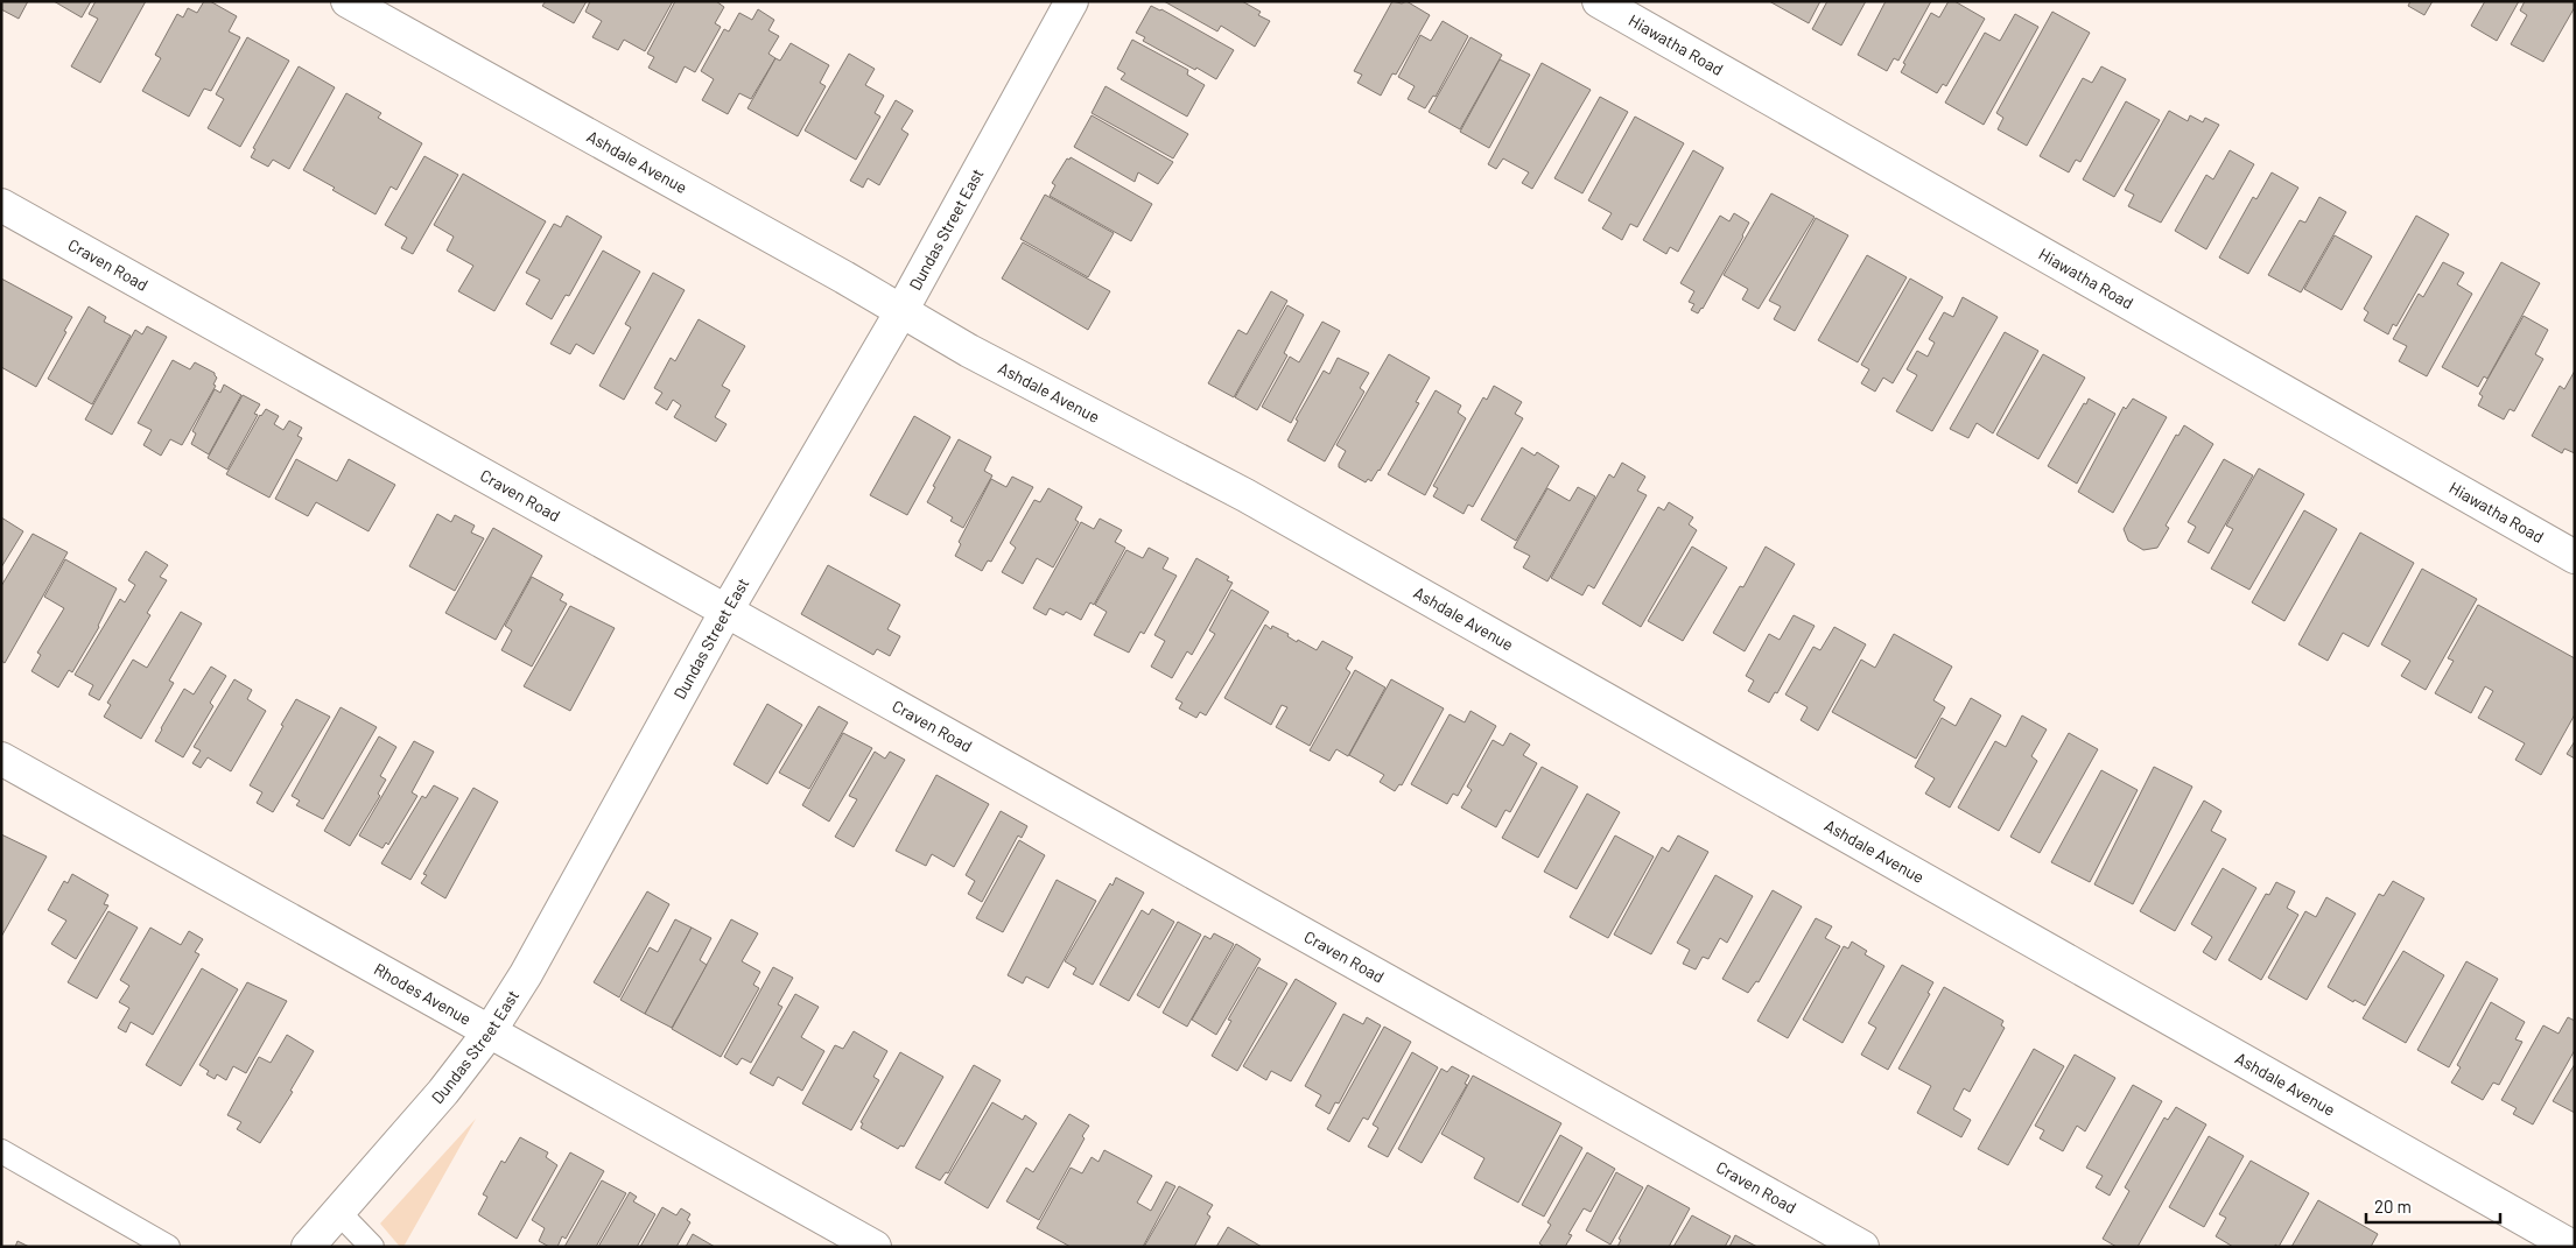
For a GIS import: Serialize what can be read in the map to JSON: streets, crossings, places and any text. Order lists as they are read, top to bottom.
{
  "streets": {
    "street": [
      "Hiawatha Road",
      "Ashdale Avenue",
      "Dundas Street East",
      "Craven Road",
      "Rhodes Avenue"
    ]
  },
  "crossings": [
    ["Ashdale Avenue", "Dundas Street East"],
    ["Dundas Street East", "Craven Road"],
    ["Dundas Street East", "Rhodes Avenue"]
  ],
  "scale_bar": "20 m"
}
